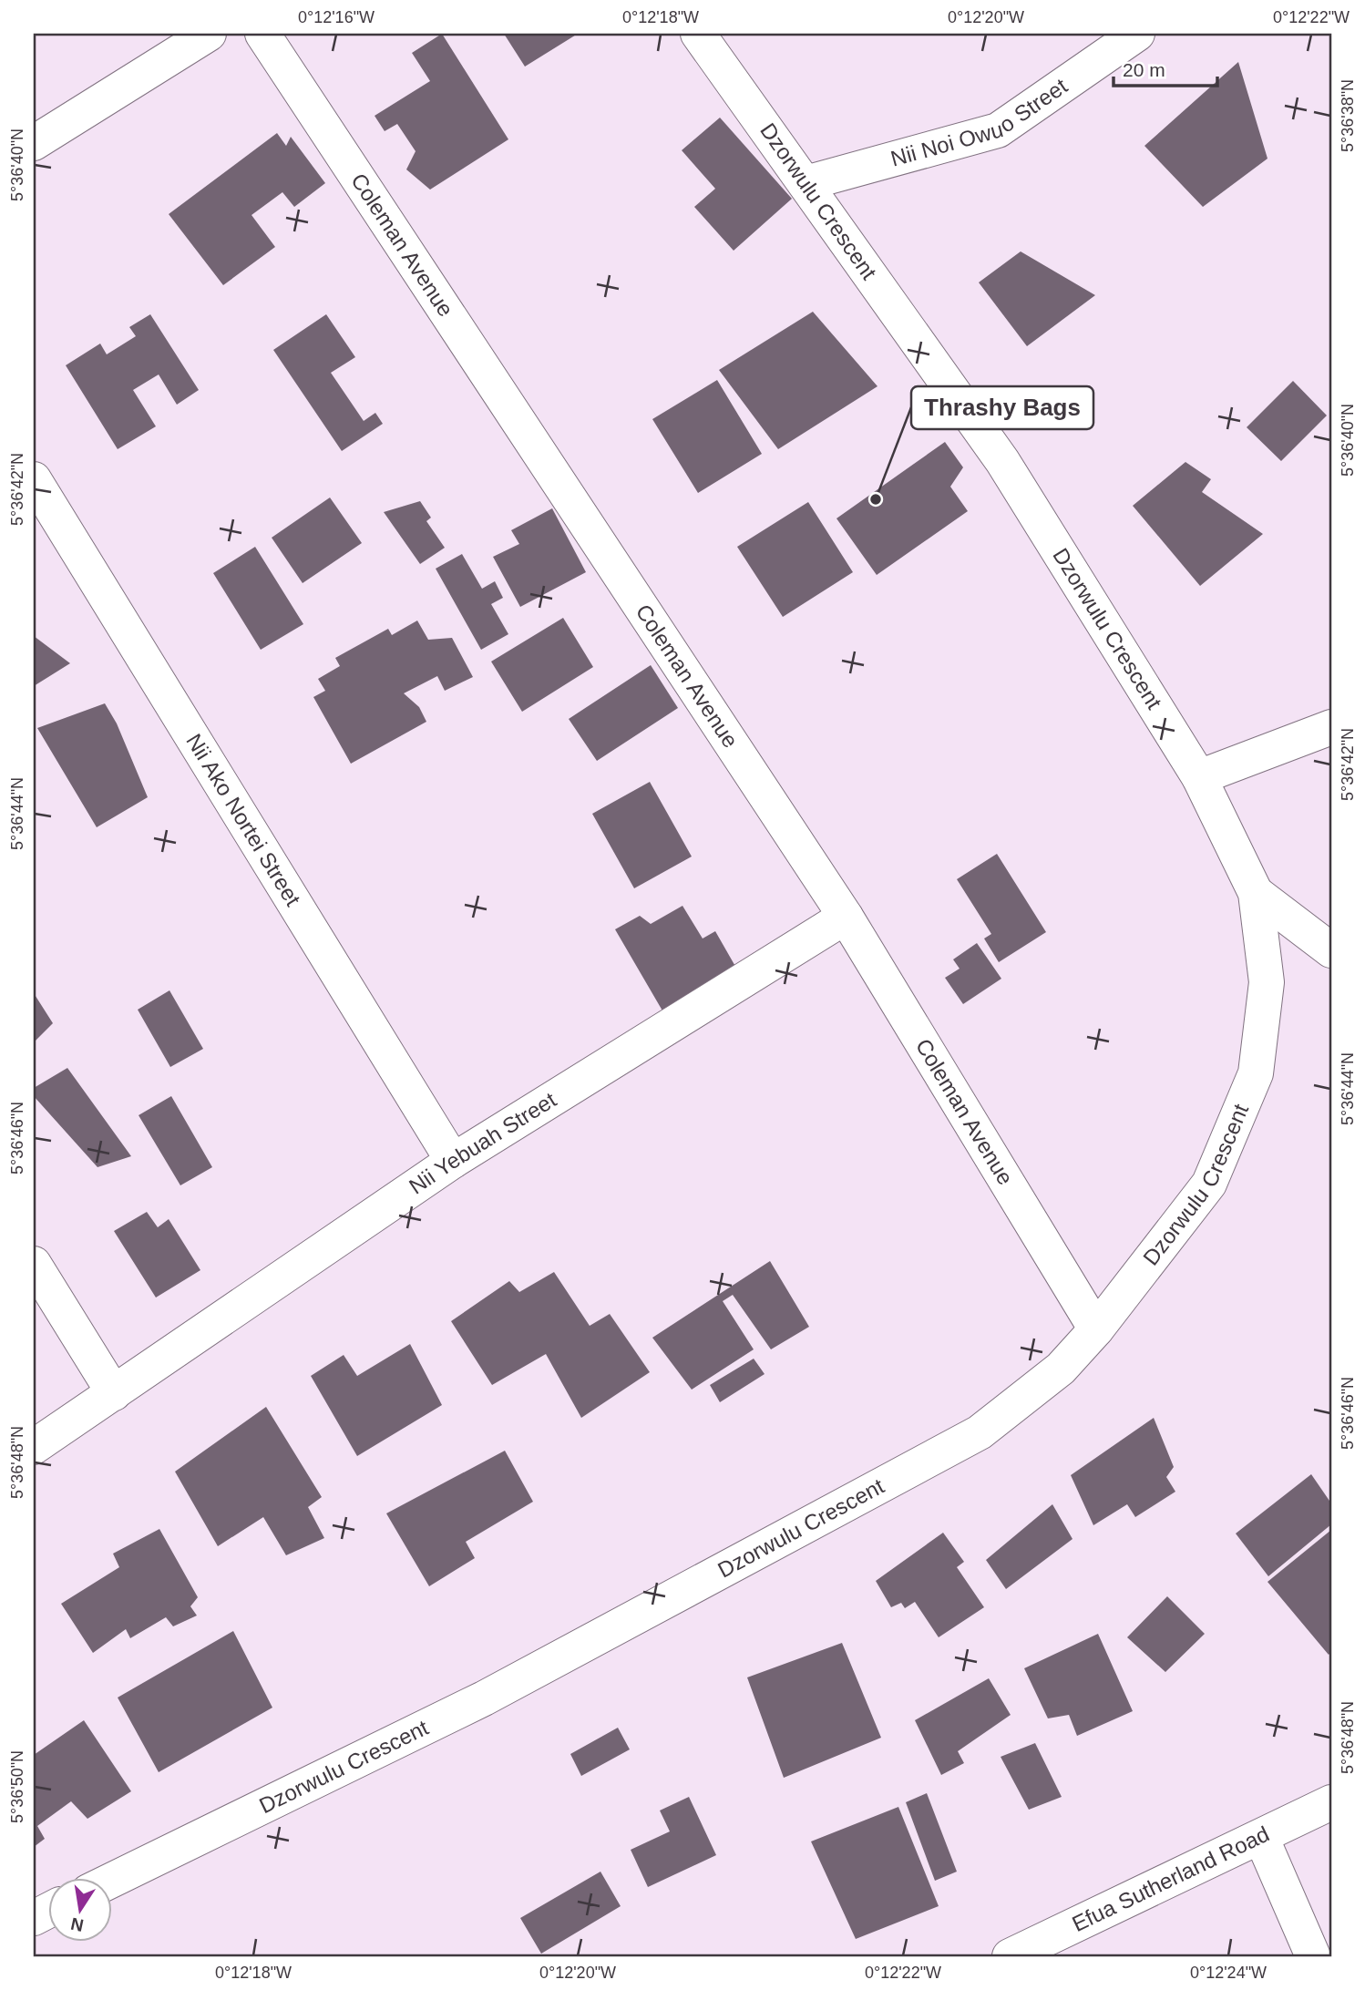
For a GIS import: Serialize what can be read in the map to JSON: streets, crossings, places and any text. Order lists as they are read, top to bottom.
{
  "streets": {
    "street": [
      "Nii Noi Owuo Street",
      "Dzorwulu Crescent",
      "Coleman Avenue",
      "Nii Ako Nortei Street",
      "Nii Yebuah Street",
      "Efua Sutherland Road"
    ]
  },
  "crossings": [
    ["Nii Noi Owuo Street", "Dzorwulu Crescent"],
    ["Dzorwulu Crescent", "Coleman Avenue"],
    ["Coleman Avenue", "Nii Yebuah Street"],
    ["Nii Ako Nortei Street", "Nii Yebuah Street"]
  ],
  "places": ["Thrashy Bags"],
  "scale_bar": "20 m",
  "north": "bottom",
  "coordinates": [
    "0°12'16\"W",
    "0°12'18\"W",
    "0°12'20\"W",
    "0°12'22\"W",
    "5°36'38\"N",
    "5°36'40\"N",
    "5°36'42\"N",
    "5°36'44\"N",
    "5°36'46\"N",
    "5°36'48\"N",
    "5°36'50\"N",
    "0°12'24\"W"
  ]
}
